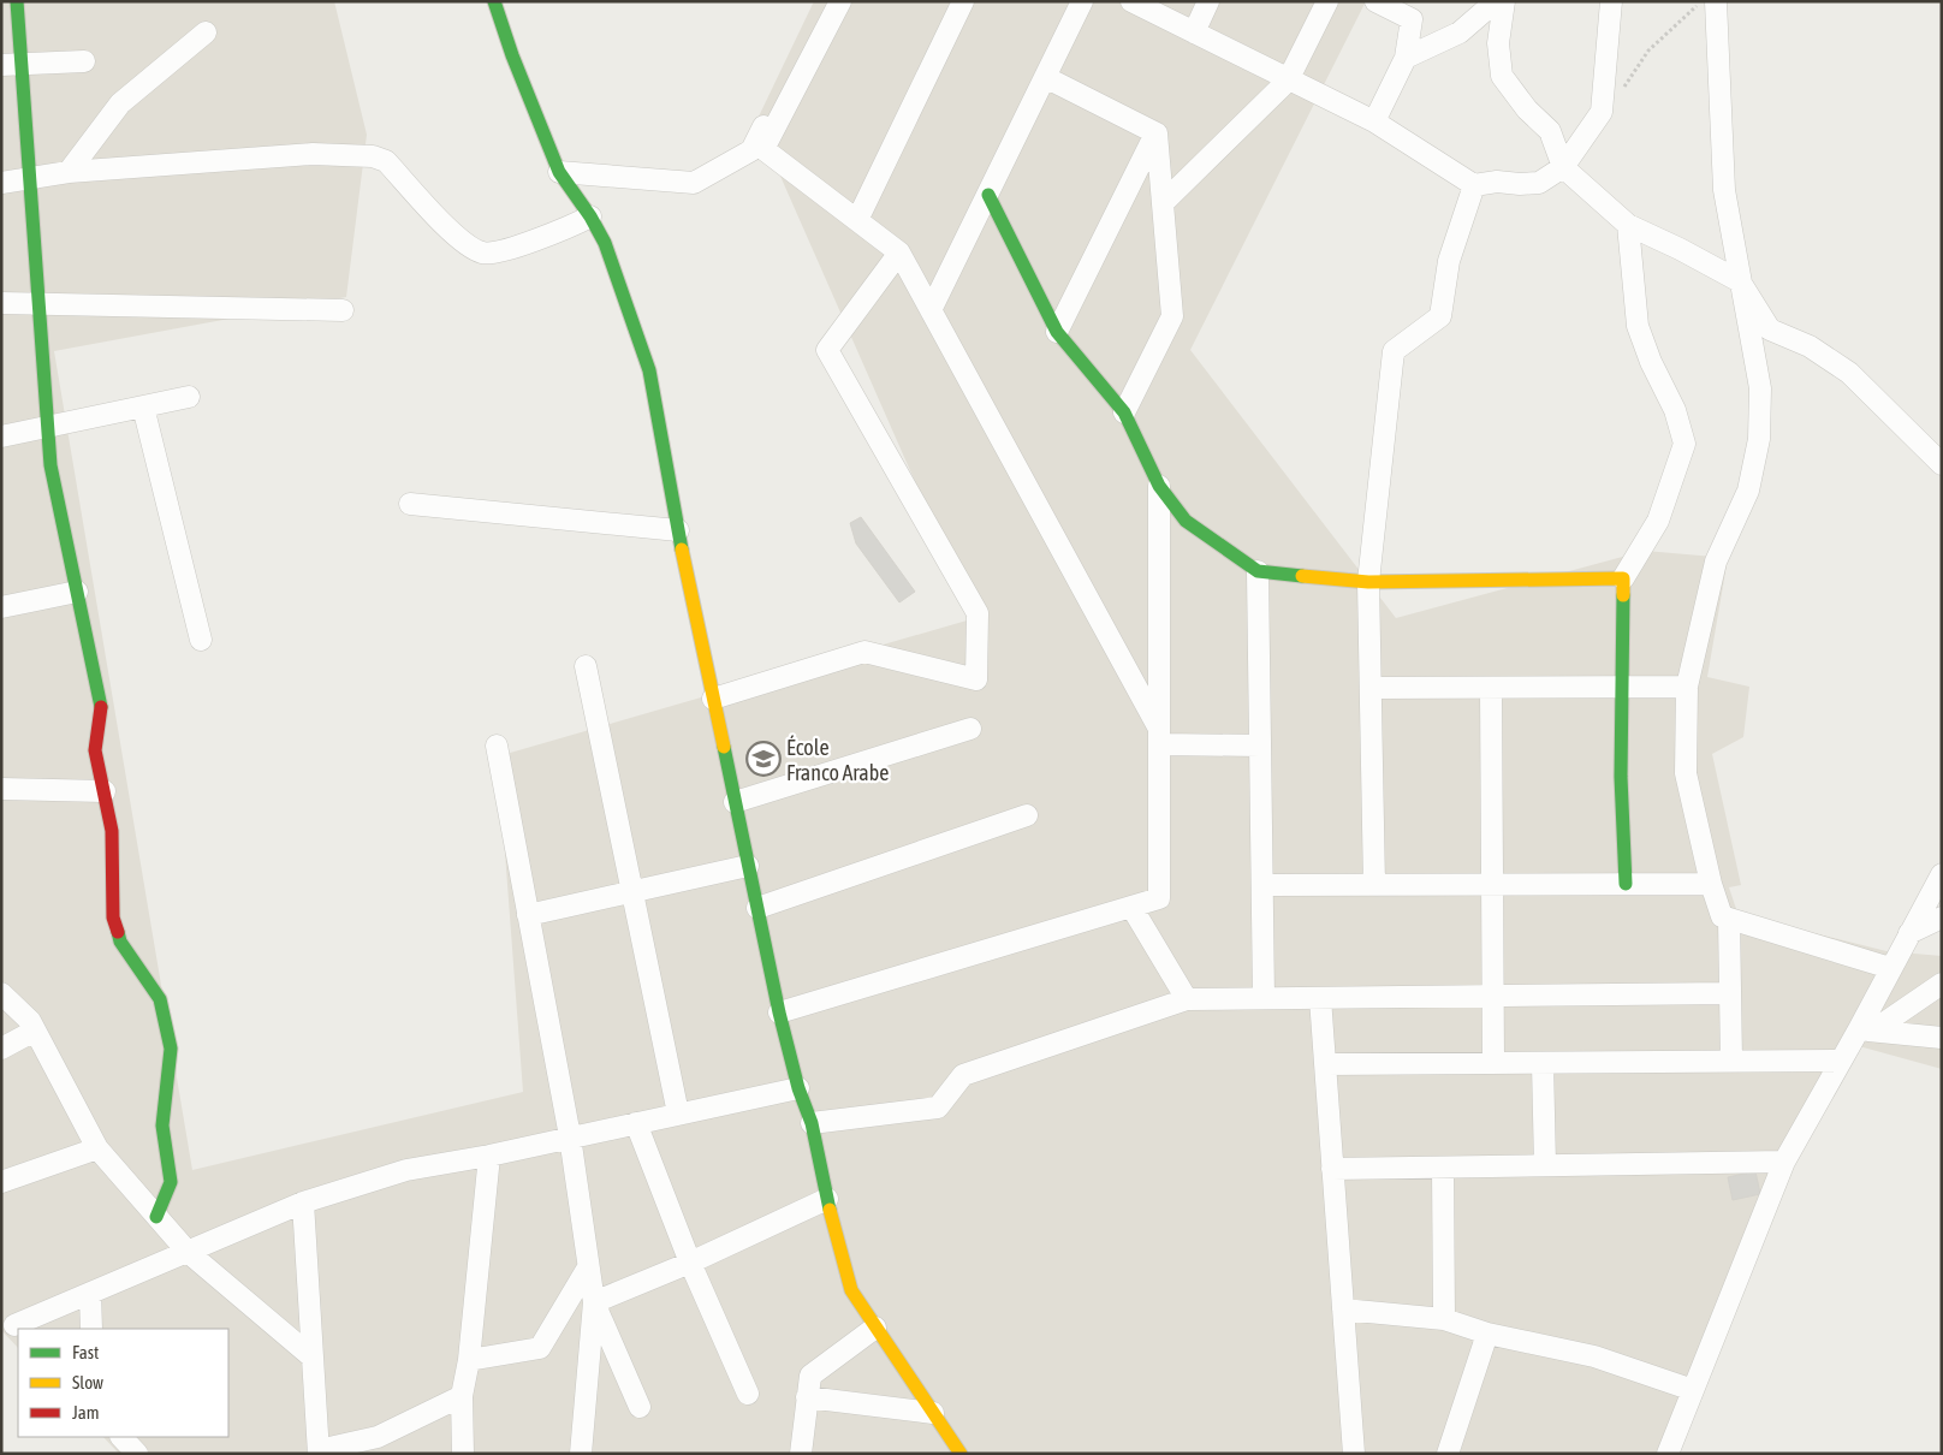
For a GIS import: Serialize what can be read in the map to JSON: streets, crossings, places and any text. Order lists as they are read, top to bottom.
{
  "places": {
    "school or university": ["École Franco Arabe"]
  },
  "legend": ["Fast", "Slow", "Jam"]
}
